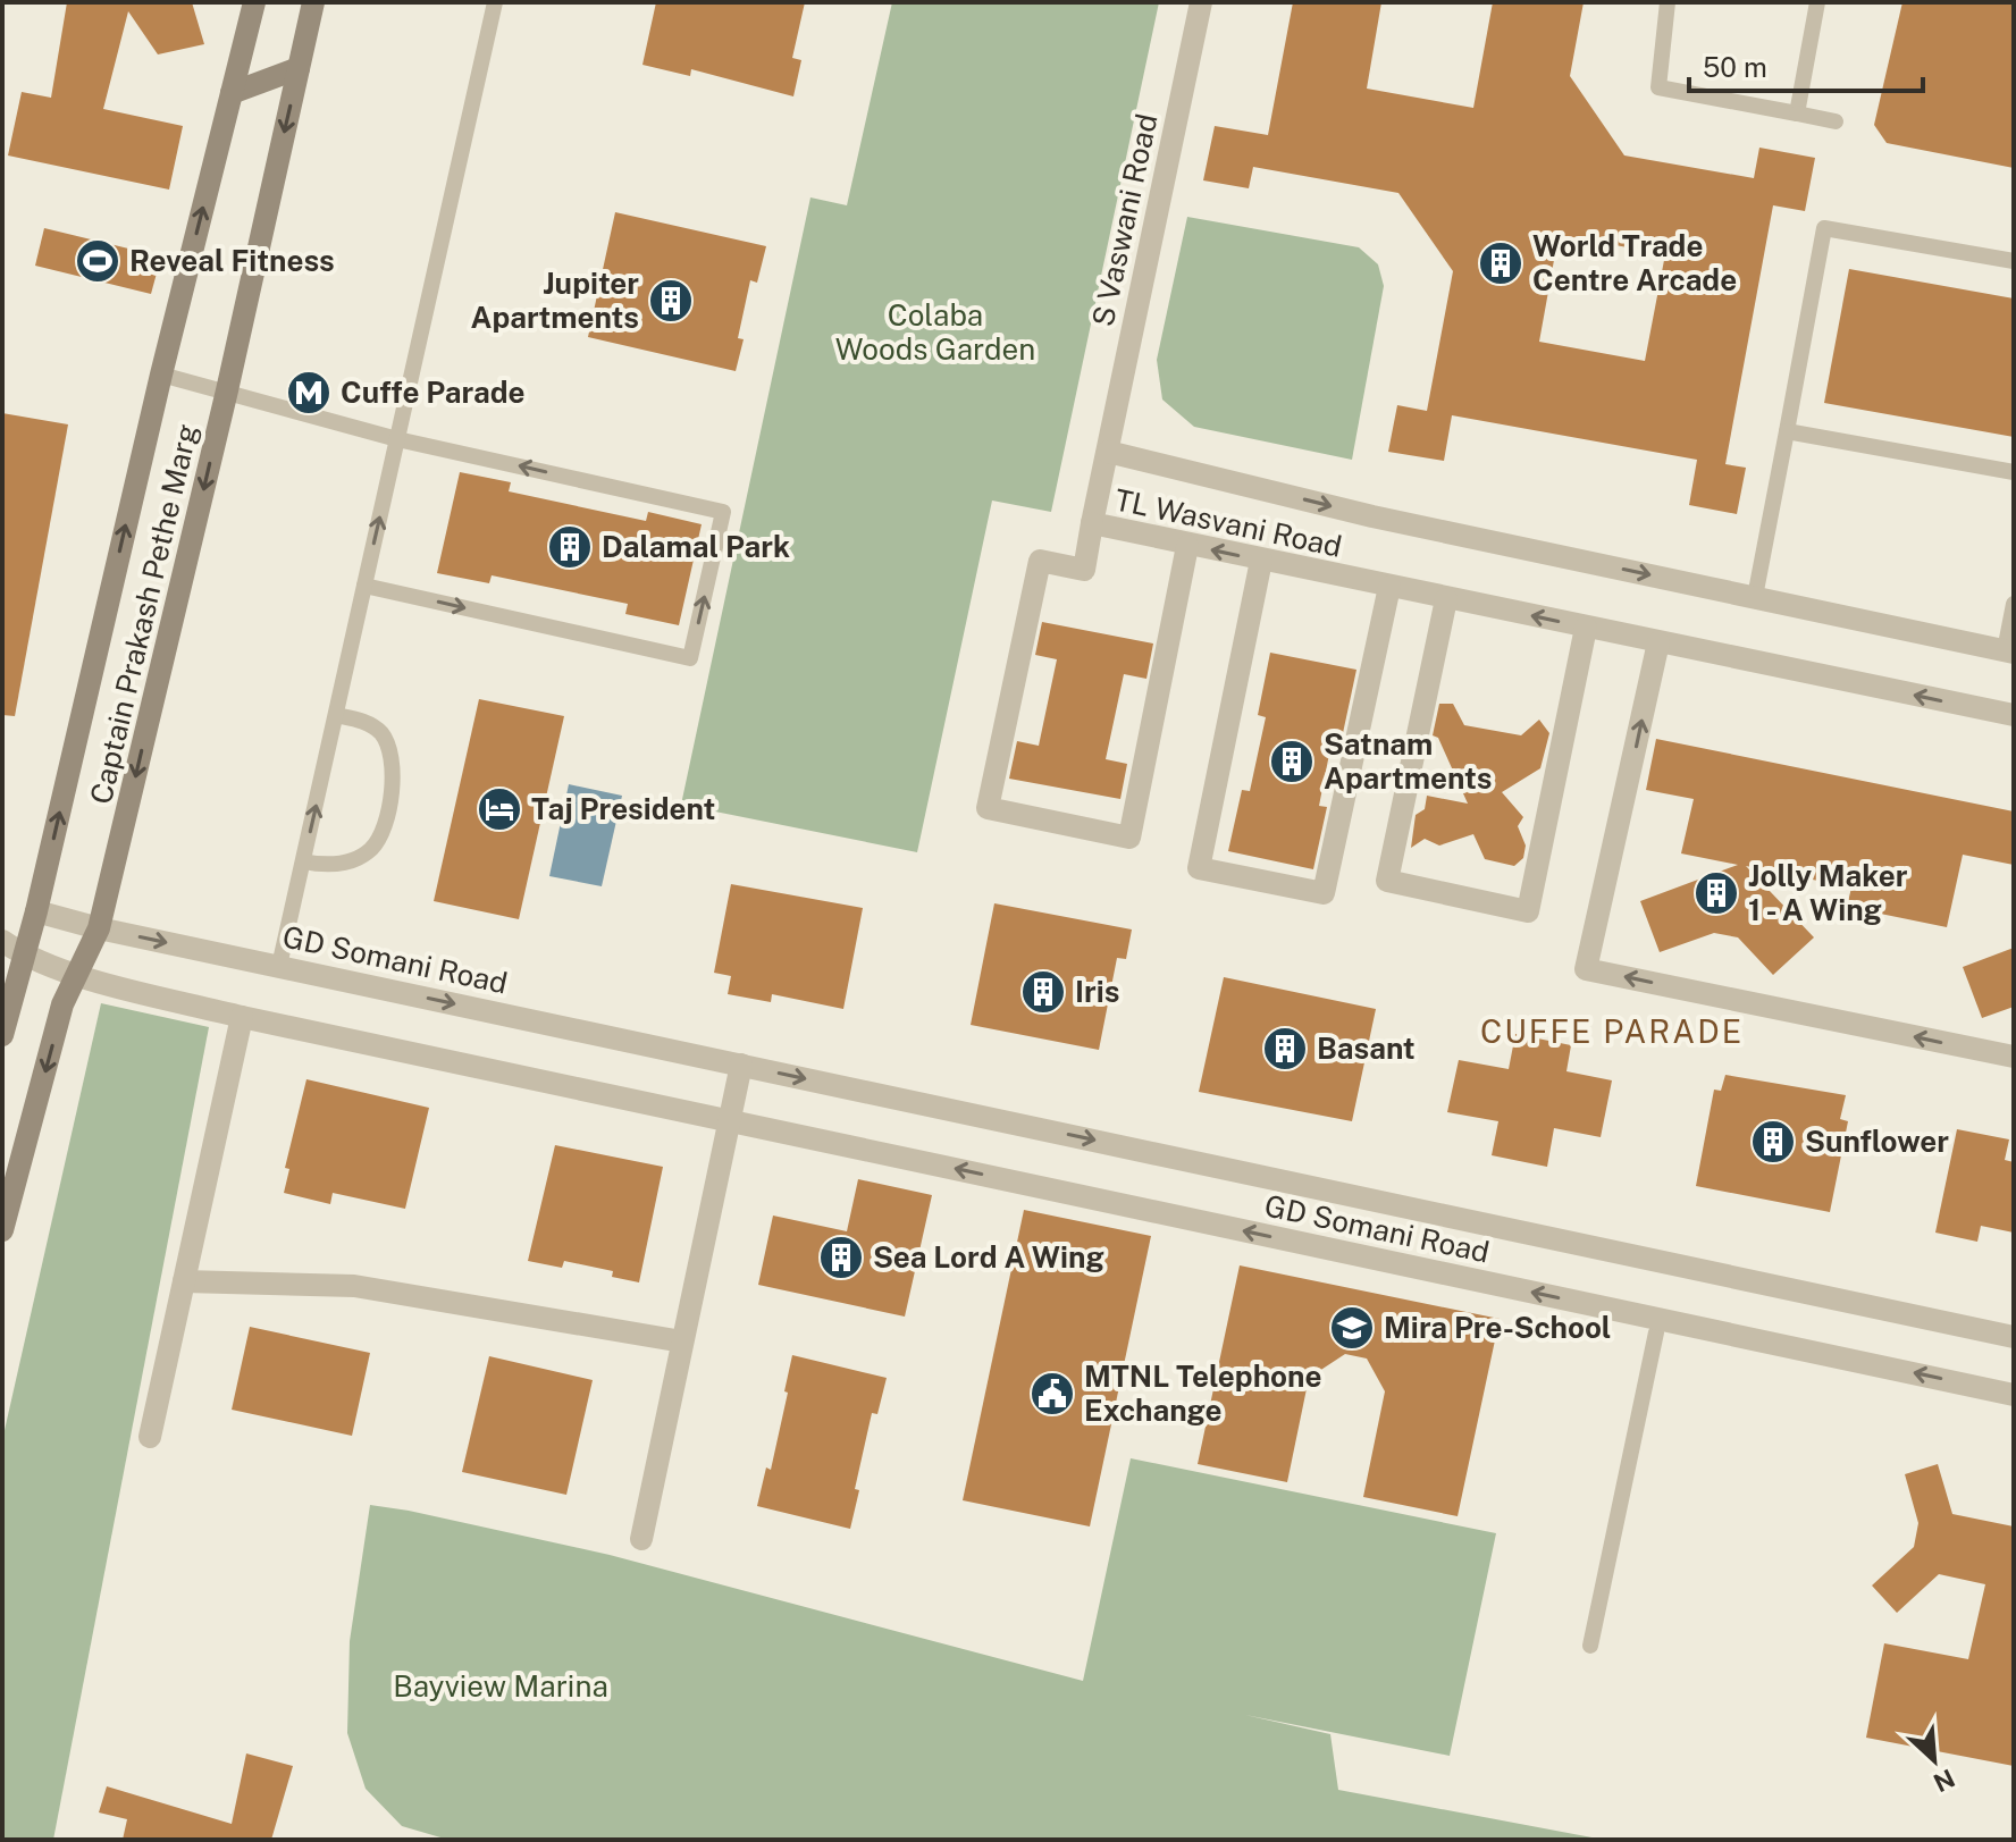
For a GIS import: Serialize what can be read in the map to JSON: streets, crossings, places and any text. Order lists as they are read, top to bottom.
{
  "streets": {
    "main road": ["Captain Prakash Pethe Marg"],
    "street": ["S Vaswani Road", "TL Wasvani Road", "GD Somani Road"]
  },
  "crossings": [
    ["S Vaswani Road", "TL Wasvani Road"],
    ["Captain Prakash Pethe Marg", "GD Somani Road"]
  ],
  "districts": ["CUFFE PARADE"],
  "parks": ["Colaba Woods Garden", "Bayview Marina"],
  "places": {
    "sports": ["Reveal Fitness"],
    "building": [
      "World Trade Centre Arcade",
      "Jupiter Apartments",
      "Dalamal Park",
      "Satnam Apartments",
      "Jolly Maker 1 - A Wing",
      "Iris",
      "Basant",
      "Sunflower",
      "Sea Lord A Wing"
    ],
    "metro station": ["Cuffe Parade"],
    "hotel": ["Taj President"],
    "school or university": ["Mira Pre-School"],
    "public building": ["MTNL Telephone Exchange"]
  },
  "scale_bar": "50 m",
  "north": "bottom right"
}
